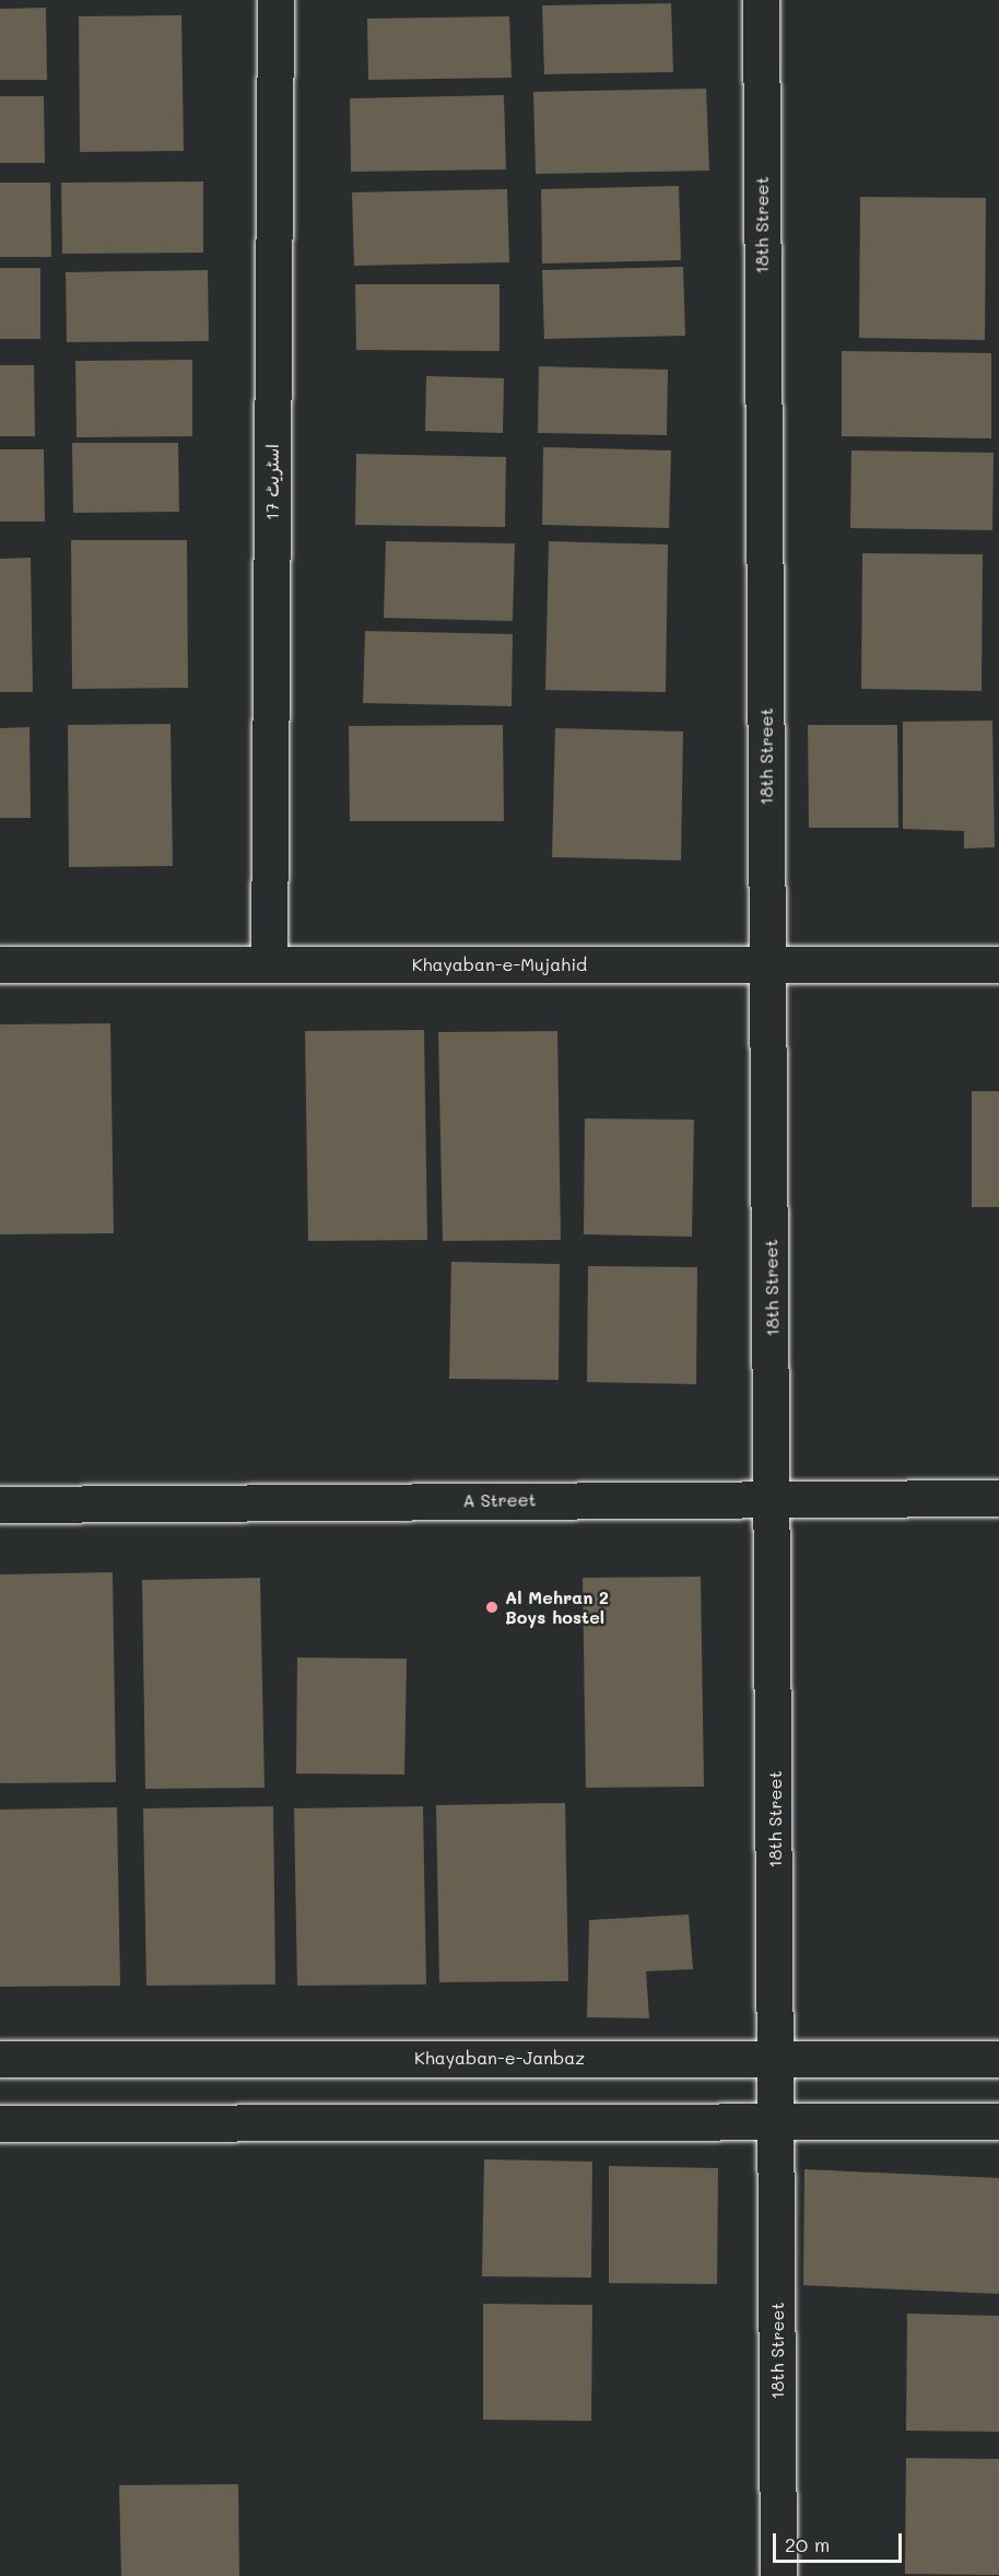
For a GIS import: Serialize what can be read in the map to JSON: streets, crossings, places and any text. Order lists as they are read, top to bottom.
{
  "streets": {
    "street": [
      "18th Street",
      "اسٹریٹ 17",
      "Khayaban-e-Mujahid",
      "A Street",
      "Khayaban-e-Janbaz"
    ]
  },
  "crossings": [
    ["18th Street", "Khayaban-e-Mujahid"],
    ["18th Street", "A Street"],
    ["18th Street", "Khayaban-e-Janbaz"],
    ["اسٹریٹ 17", "Khayaban-e-Mujahid"]
  ],
  "places": ["Al Mehran 2 Boys hostel"],
  "scale_bar": "20 m"
}
